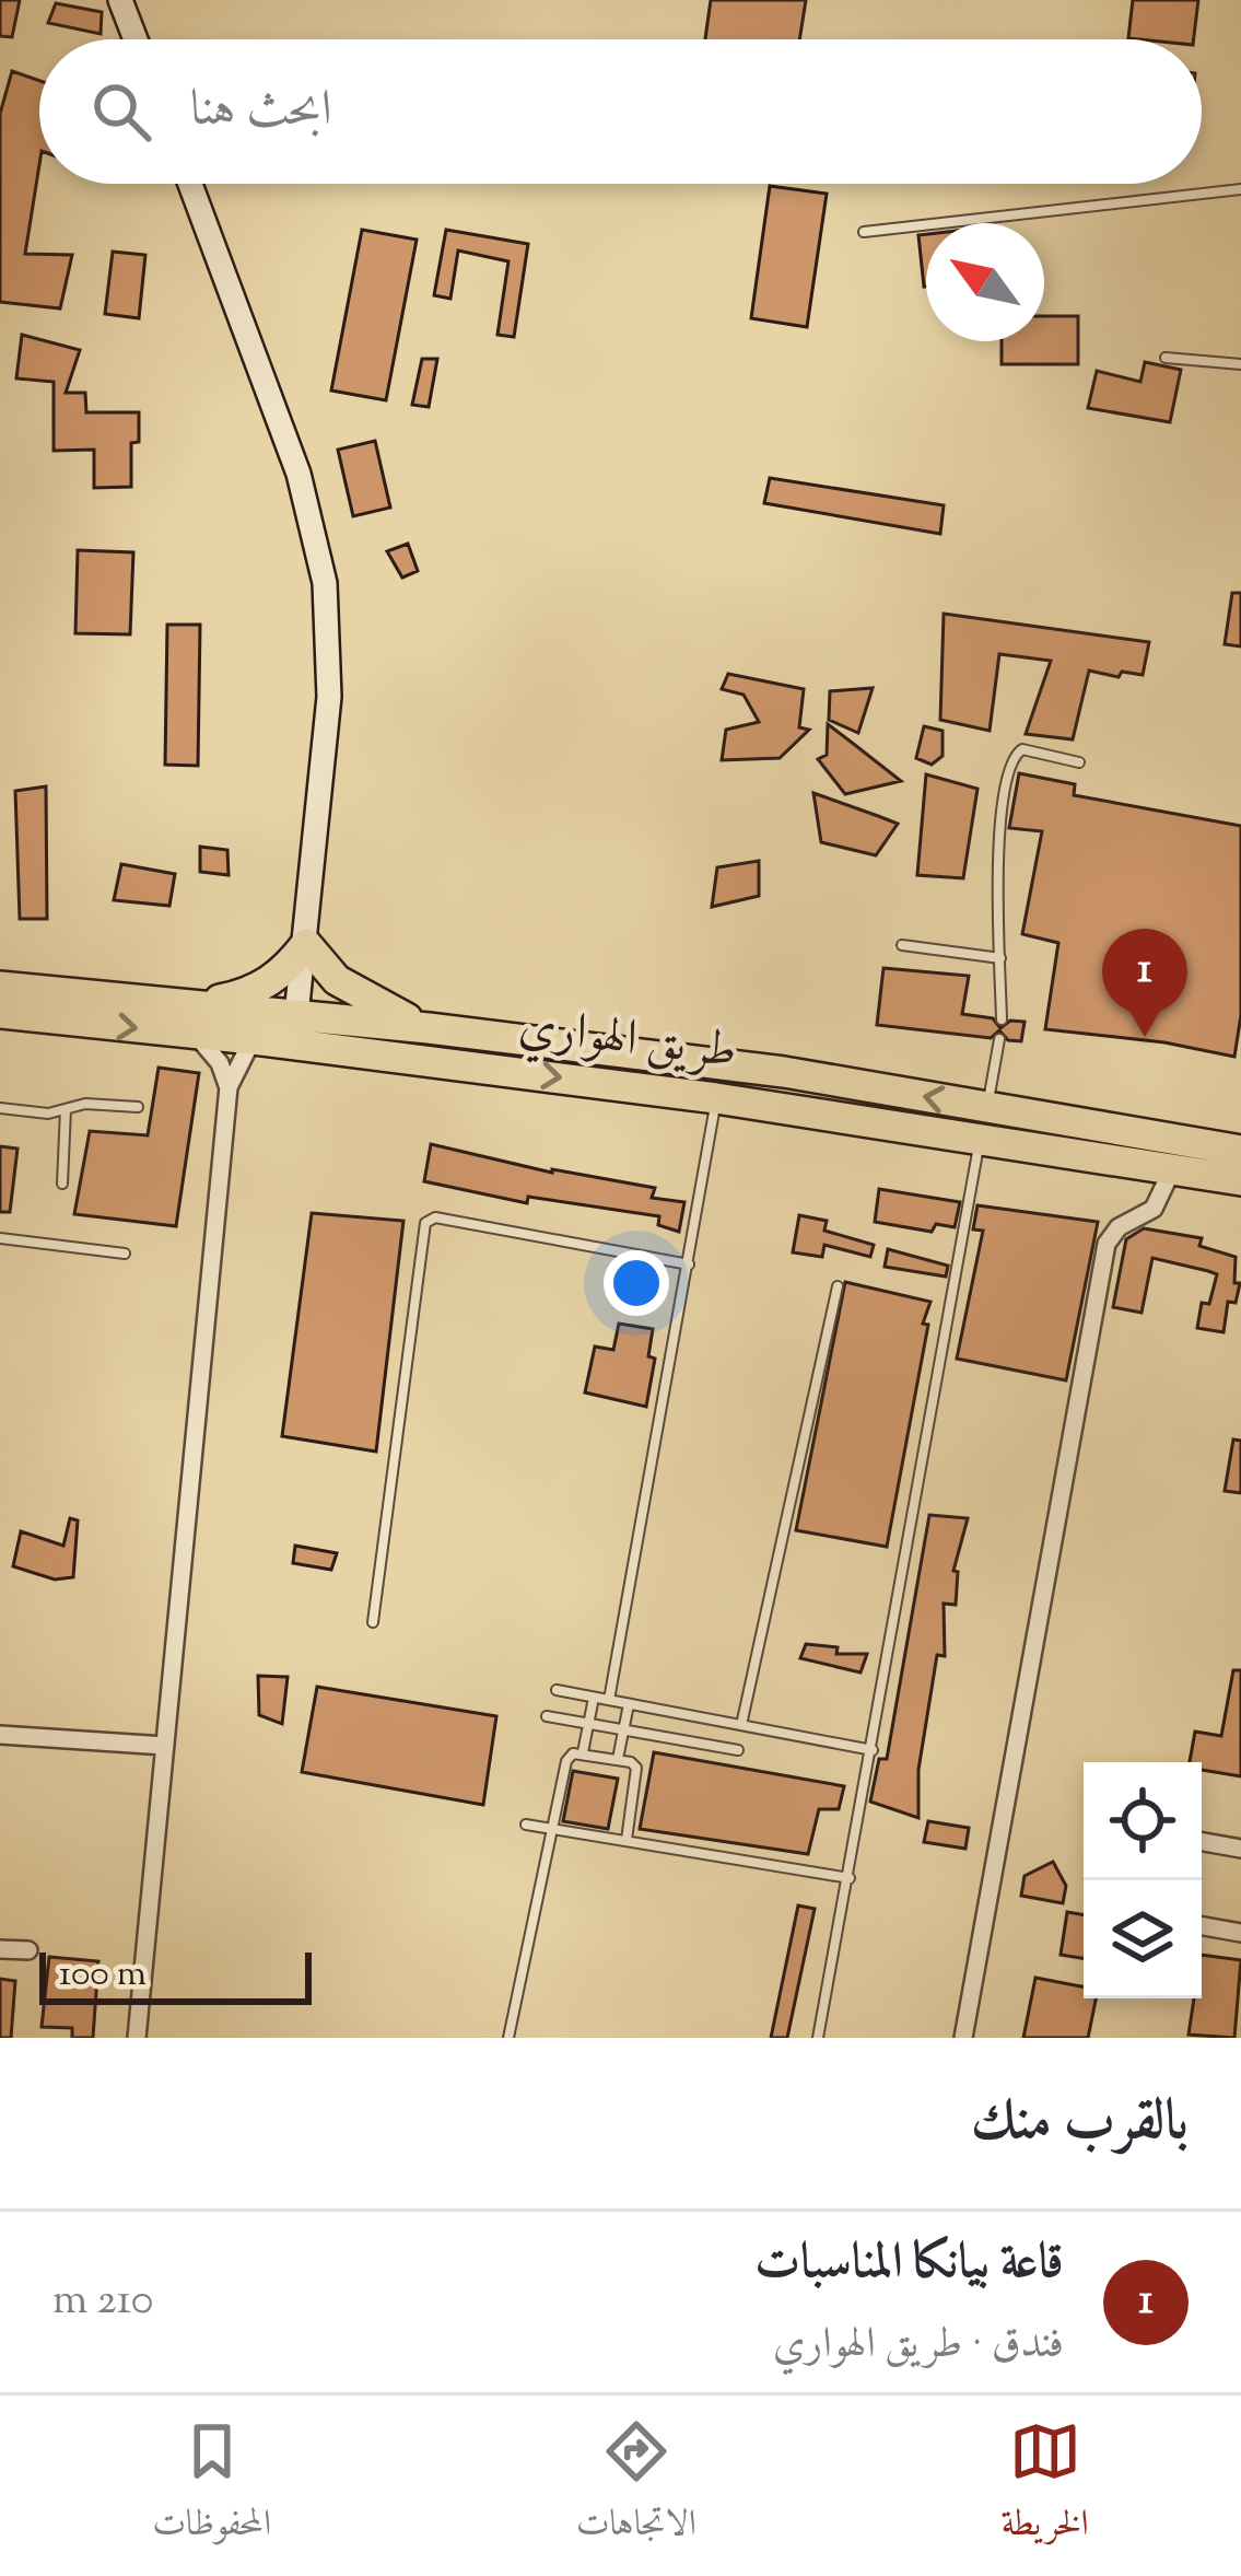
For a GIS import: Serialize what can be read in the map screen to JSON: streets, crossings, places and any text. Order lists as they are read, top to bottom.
{
  "streets": {
    "highway": ["طريق الهواري"]
  },
  "scale_bar": "100 m",
  "north": "top left",
  "page": {
    "search": "ابحث هنا",
    "pins": "1",
    "scale": "100 m",
    "heading": "بالقرب منك",
    "list": [
      {
        "mark": "1",
        "name": "قاعة بيانكا المناسبات",
        "note": "فندق · طريق الهواري",
        "value": "210 m"
      }
    ],
    "nav": ["الخريطة", "الاتجاهات", "المحفوظات"]
  }
}
